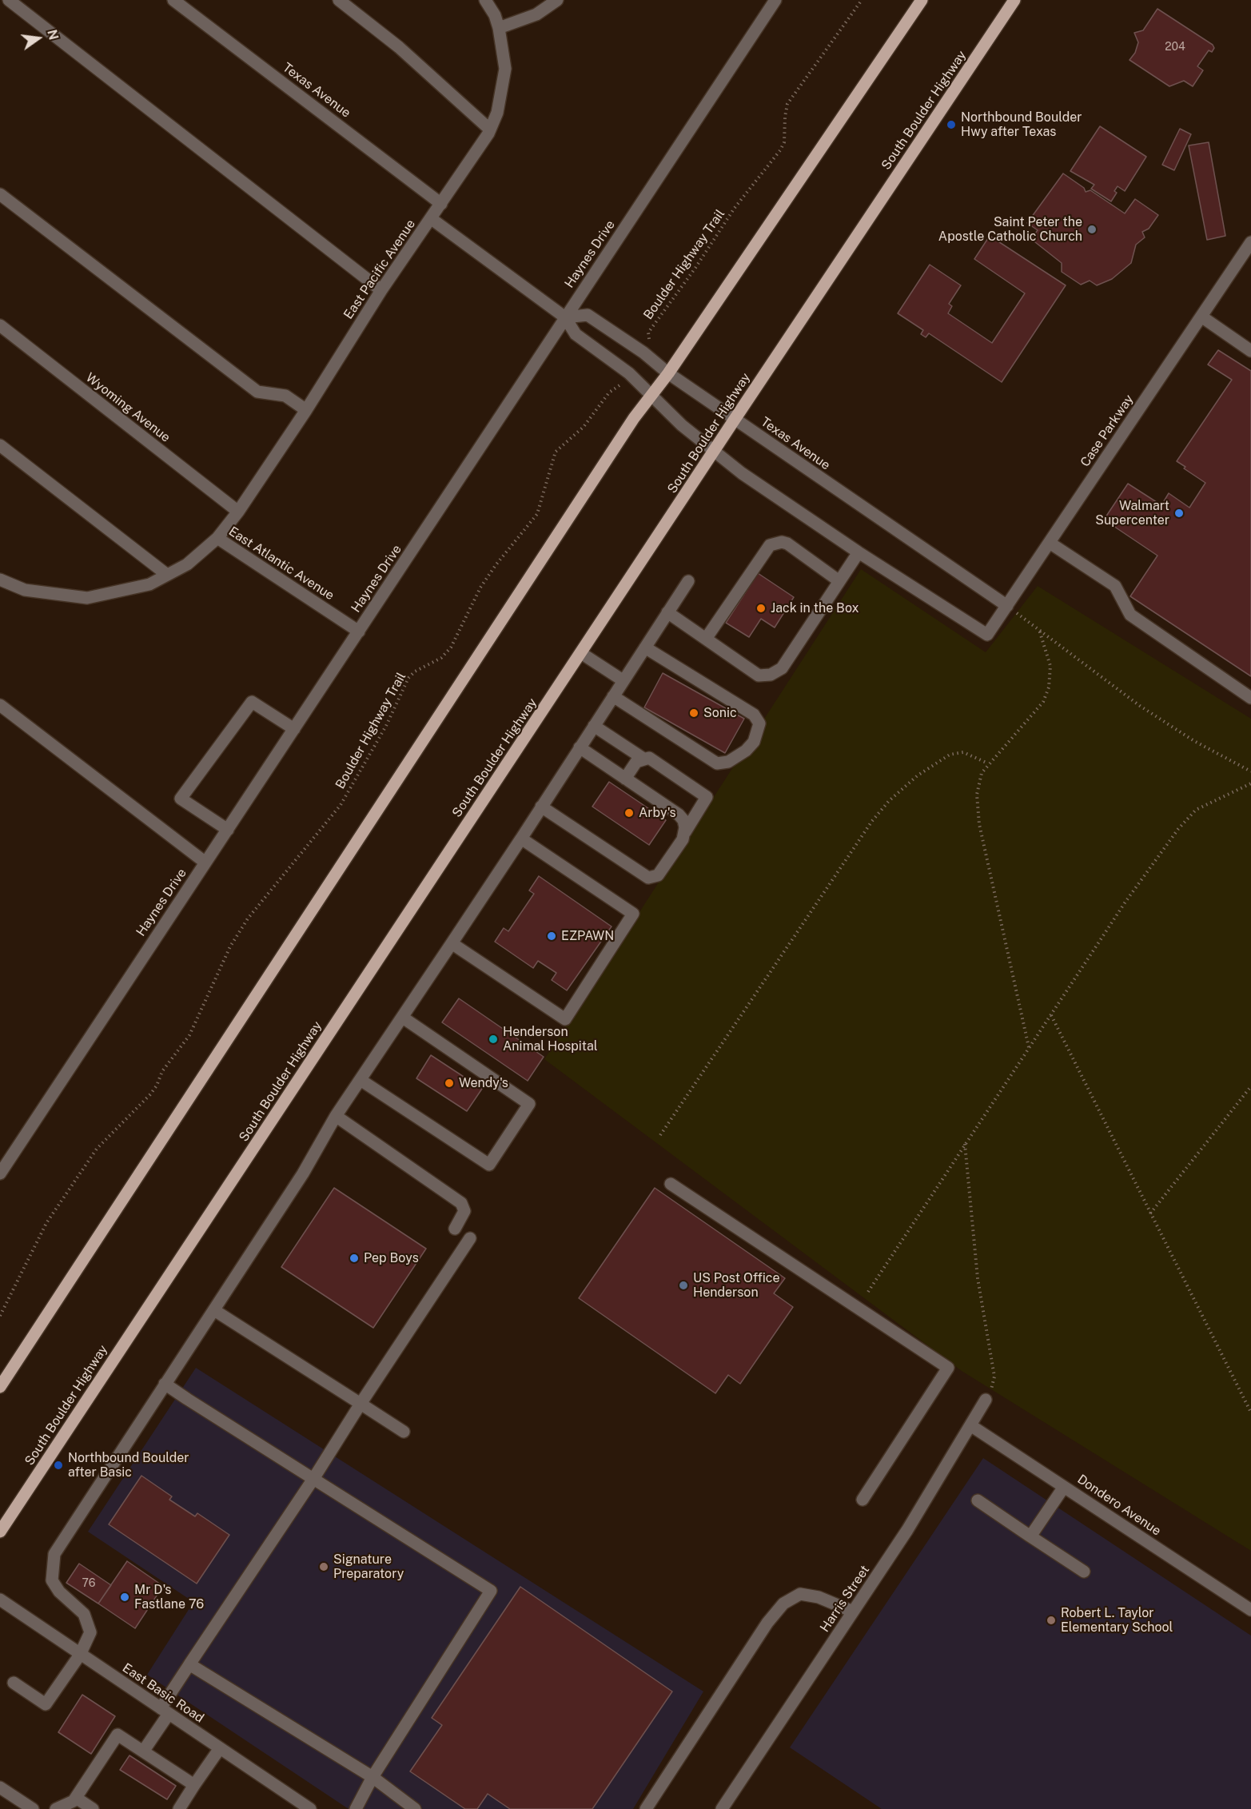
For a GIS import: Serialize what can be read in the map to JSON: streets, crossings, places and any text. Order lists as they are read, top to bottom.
{
  "streets": {
    "main road": ["South Boulder Highway"],
    "street": [
      "Texas Avenue",
      "Haynes Drive",
      "East Pacific Avenue",
      "Wyoming Avenue",
      "Case Parkway",
      "East Atlantic Avenue",
      "Dondero Avenue",
      "Harris Street",
      "East Basic Road"
    ],
    "path": ["Boulder Highway Trail"]
  },
  "crossings": [
    ["Texas Avenue", "South Boulder Highway"],
    ["Texas Avenue", "Haynes Drive"],
    ["Texas Avenue", "Boulder Highway Trail"],
    ["Texas Avenue", "East Pacific Avenue"],
    ["Texas Avenue", "Case Parkway"],
    ["Haynes Drive", "East Atlantic Avenue"],
    ["East Pacific Avenue", "Wyoming Avenue"],
    ["East Pacific Avenue", "East Atlantic Avenue"],
    ["Dondero Avenue", "Harris Street"]
  ],
  "places": [
    "Northbound Boulder Hwy after Texas",
    "Saint Peter the Apostle Catholic Church",
    "Walmart Supercenter",
    "Jack in the Box",
    "Sonic",
    "Arby's",
    "EZPAWN",
    "Henderson Animal Hospital",
    "Wendy's",
    "Pep Boys",
    "US Post Office Henderson",
    "Northbound Boulder after Basic",
    "Signature Preparatory",
    "Mr D's Fastlane 76",
    "Robert L. Taylor Elementary School"
  ],
  "house_numbers": ["204", "76"],
  "north": "right"
}
